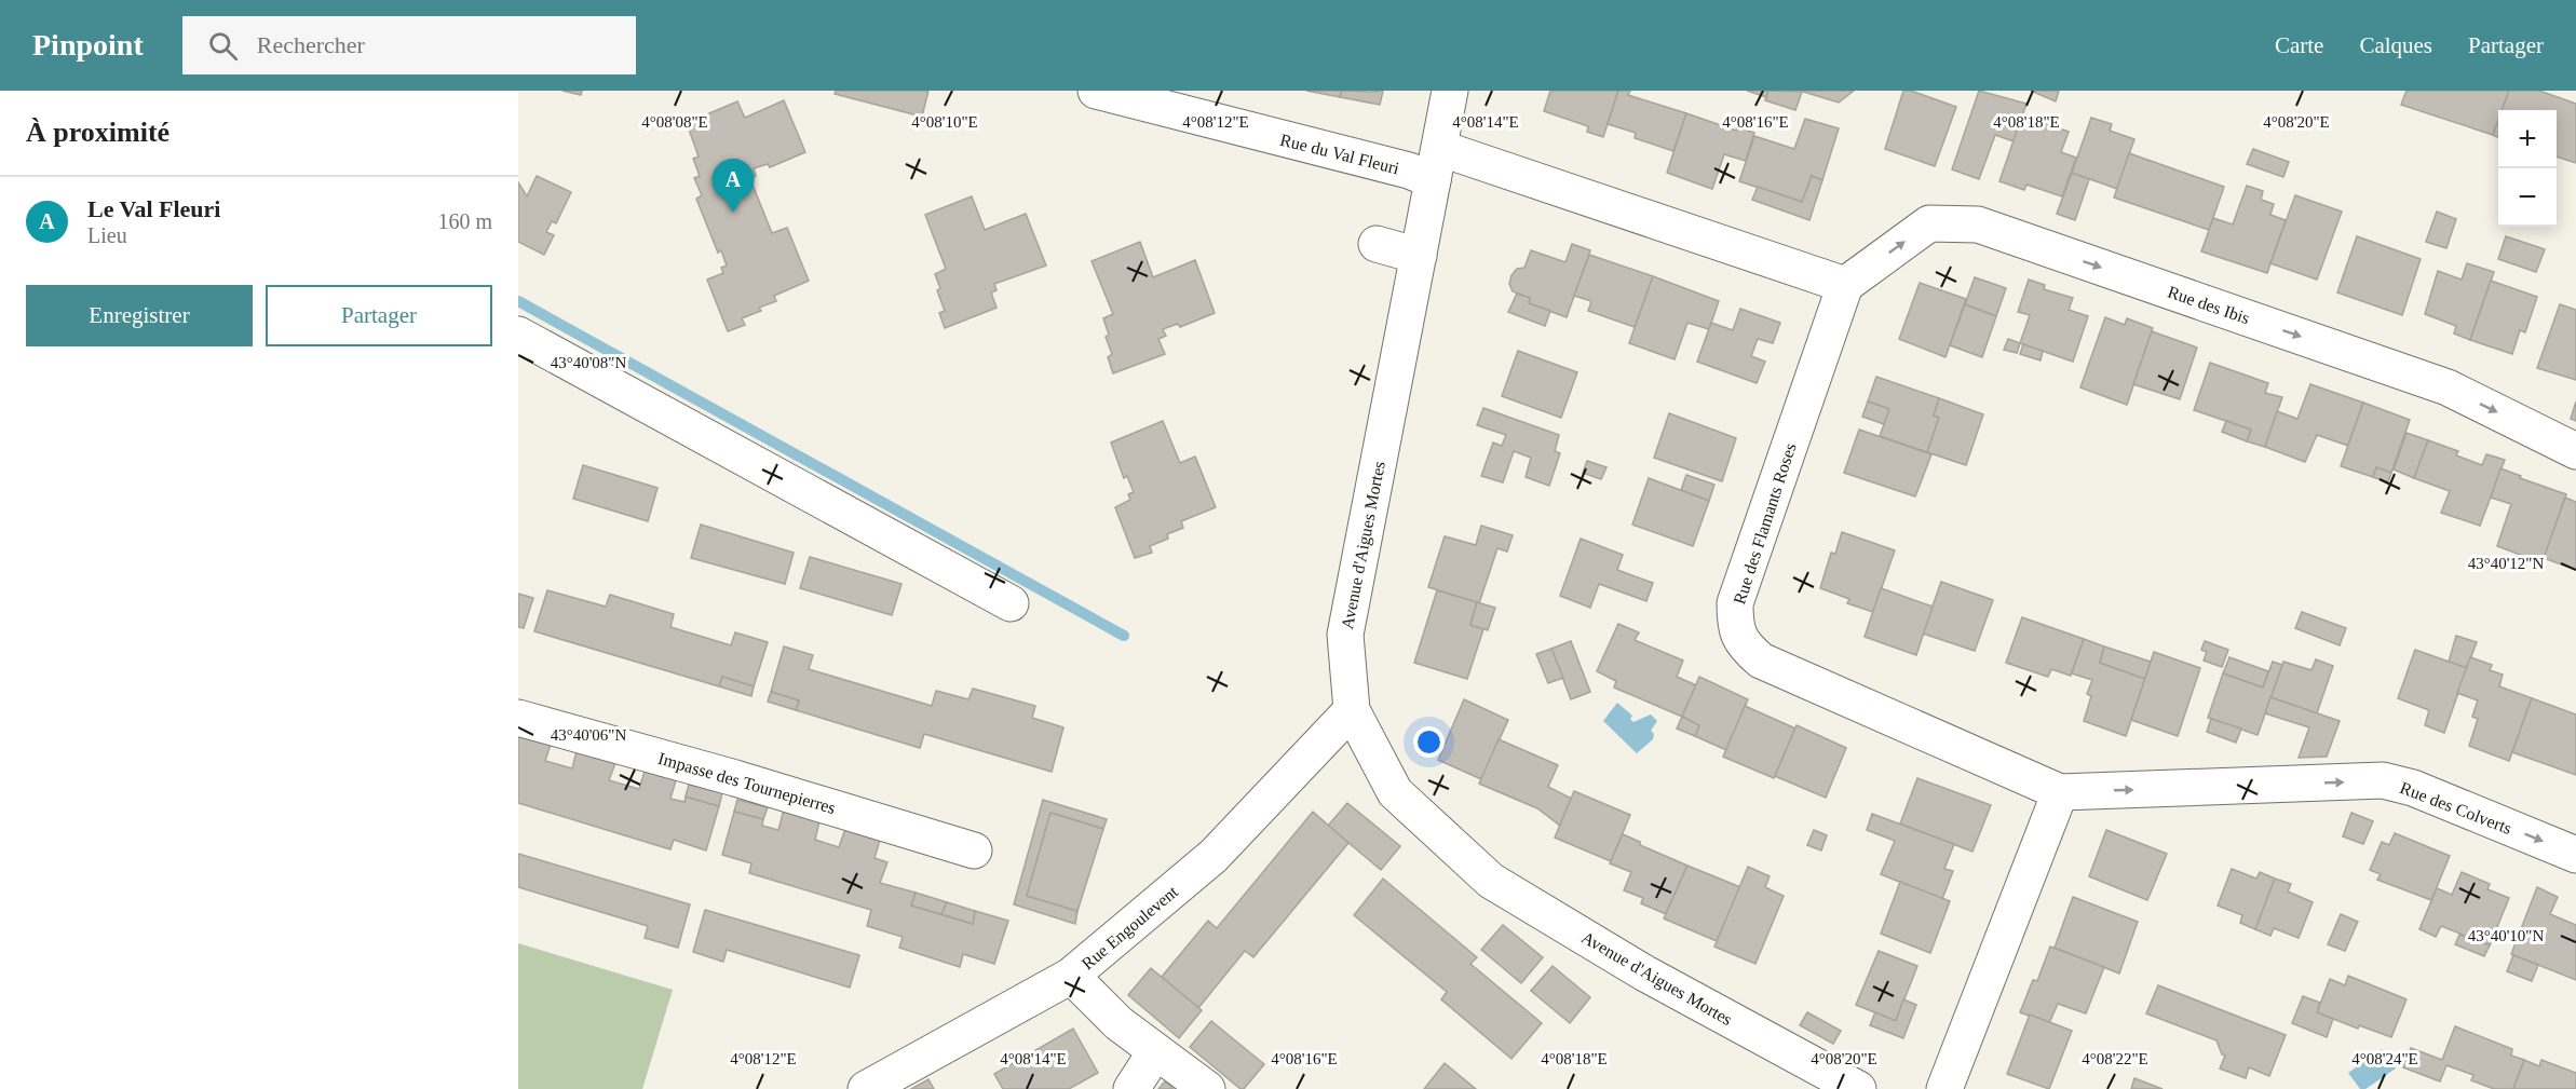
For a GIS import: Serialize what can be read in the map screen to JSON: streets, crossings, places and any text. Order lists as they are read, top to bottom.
{
  "streets": {
    "street": [
      "Rue du Val Fleuri",
      "Rue des Ibis",
      "Rue des Flamants Roses",
      "Avenue d'Aigues Mortes",
      "Impasse des Tournepierres",
      "Rue des Colverts",
      "Rue Engoulevent"
    ]
  },
  "crossings": [
    ["Rue du Val Fleuri", "Avenue d'Aigues Mortes"],
    ["Rue des Ibis", "Rue des Flamants Roses"],
    ["Rue des Flamants Roses", "Rue des Colverts"],
    ["Avenue d'Aigues Mortes", "Rue Engoulevent"]
  ],
  "one_way": ["Rue des Ibis", "Rue des Colverts"],
  "page": {
    "header": "Pinpoint",
    "search": "Rechercher",
    "nav": ["Carte", "Calques", "Partager"],
    "heading": "À proximité",
    "map_buttons": ["+", "−"],
    "pins": "A",
    "list": [
      {
        "mark": "A",
        "name": "Le Val Fleuri",
        "note": "Lieu",
        "value": "160 m"
      }
    ],
    "buttons": ["Enregistrer", "Partager"]
  },
  "coordinates": [
    "4°08'08\"E",
    "4°08'10\"E",
    "4°08'12\"E",
    "4°08'14\"E",
    "4°08'16\"E",
    "4°08'18\"E",
    "4°08'20\"E",
    "43°40'08\"N",
    "43°40'12\"N",
    "43°40'06\"N",
    "43°40'10\"N",
    "4°08'22\"E",
    "4°08'24\"E"
  ]
}
